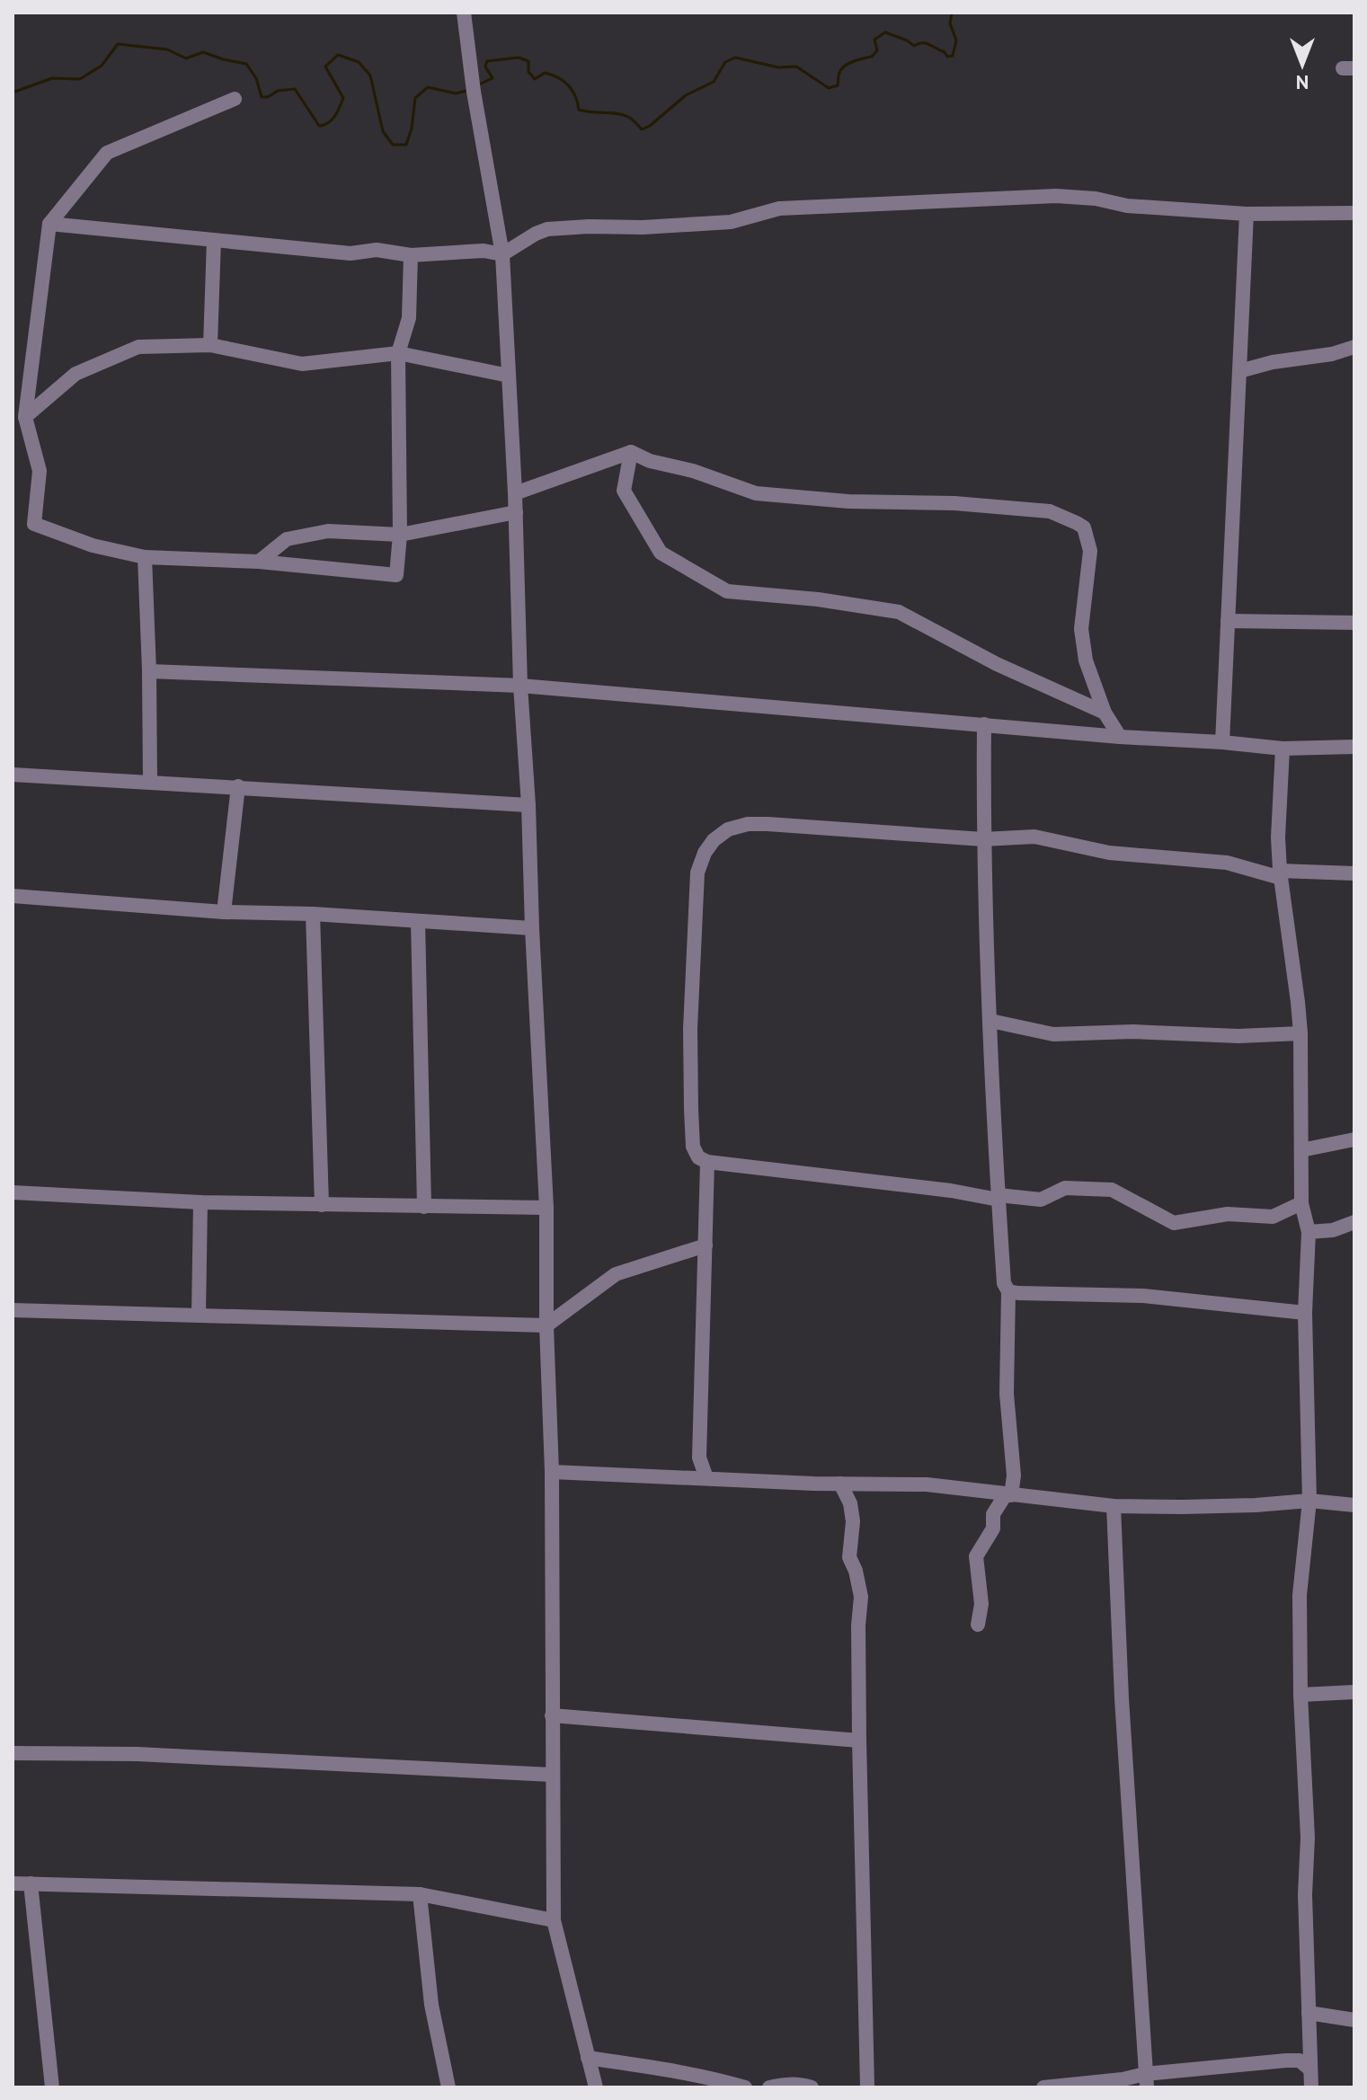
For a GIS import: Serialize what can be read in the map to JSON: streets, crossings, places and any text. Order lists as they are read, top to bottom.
{
  "north": "bottom"
}
